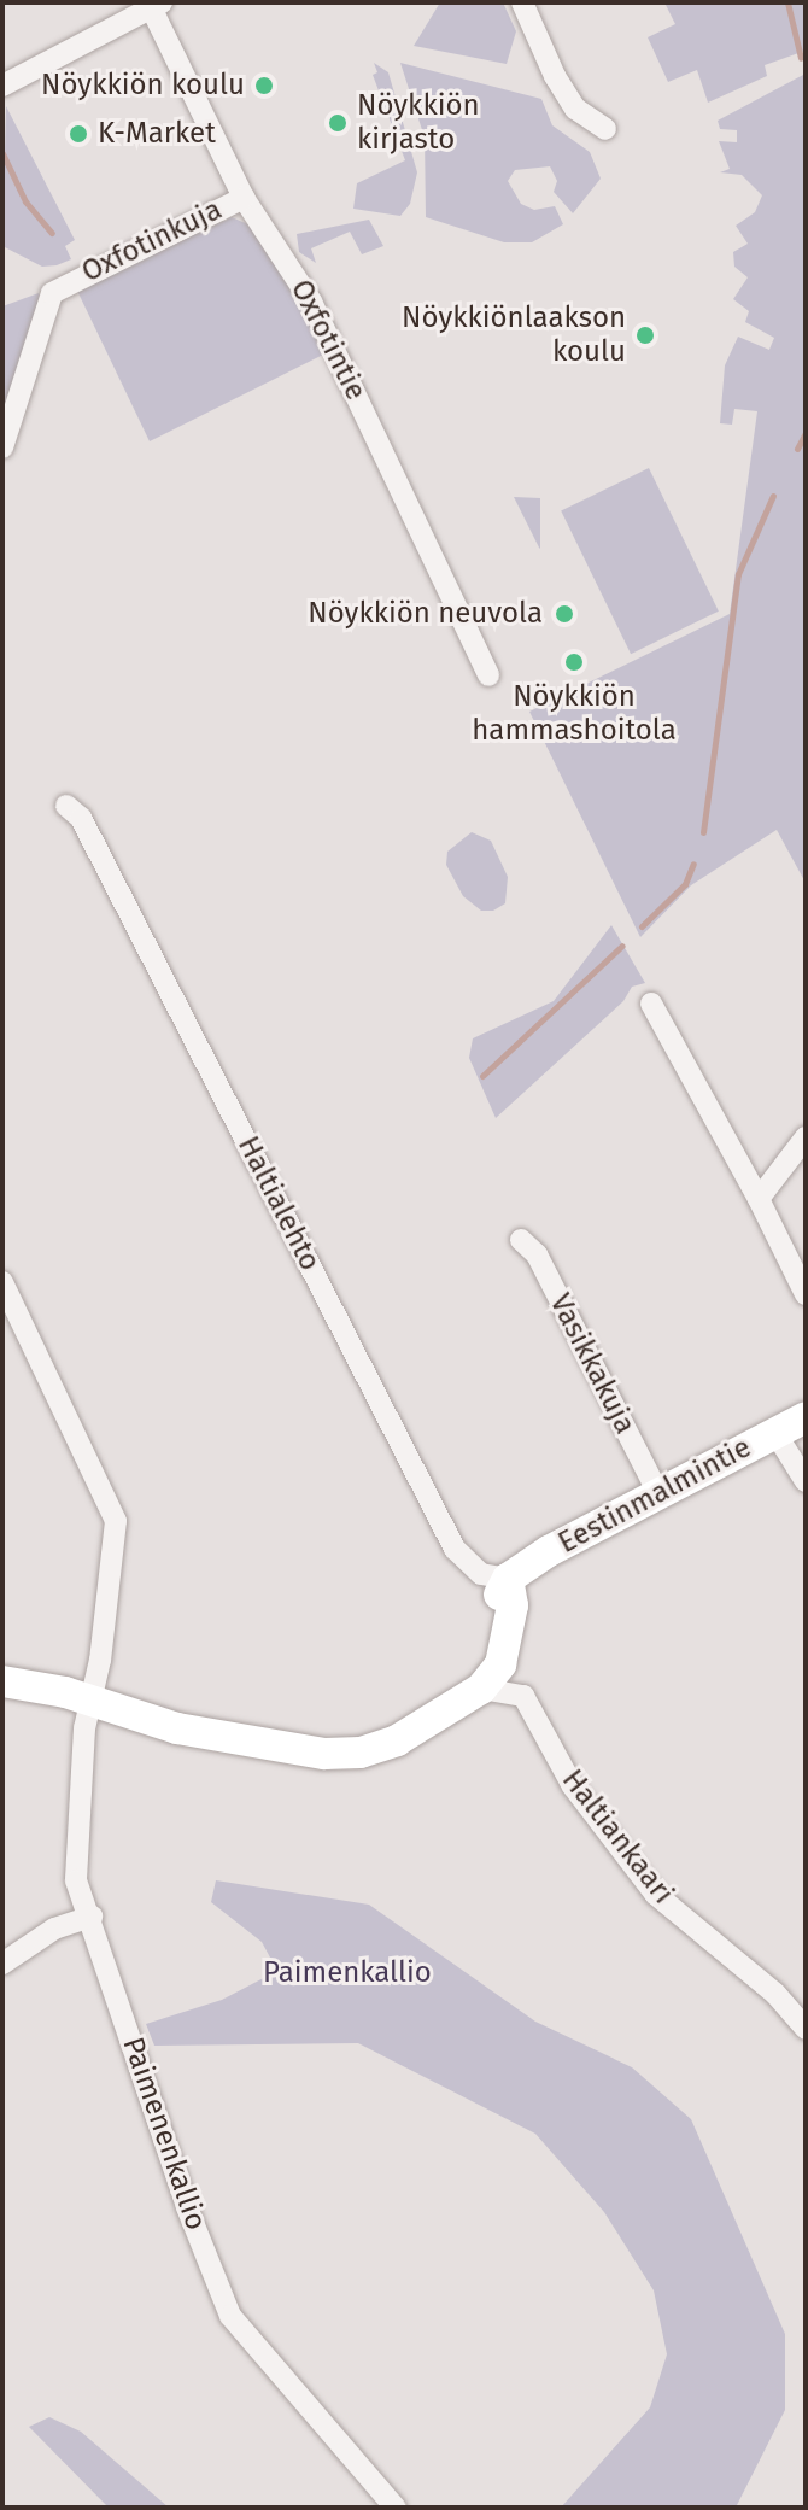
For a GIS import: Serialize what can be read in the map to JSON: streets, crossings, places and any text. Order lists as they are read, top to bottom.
{
  "streets": {
    "street": [
      "Oxfotinkuja",
      "Oxfotintie",
      "Haltialehto",
      "Vasikkakuja",
      "Eestinmalmintie",
      "Haltiankaari",
      "Paimenenkallio"
    ]
  },
  "crossings": [
    ["Oxfotinkuja", "Oxfotintie"],
    ["Haltialehto", "Eestinmalmintie"],
    ["Vasikkakuja", "Eestinmalmintie"]
  ],
  "parks": ["Paimenkallio"],
  "places": [
    "Nöykkiön koulu",
    "Nöykkiön kirjasto",
    "K-Market",
    "Nöykkiönlaakson koulu",
    "Nöykkiön neuvola",
    "Nöykkiön hammashoitola"
  ]
}
